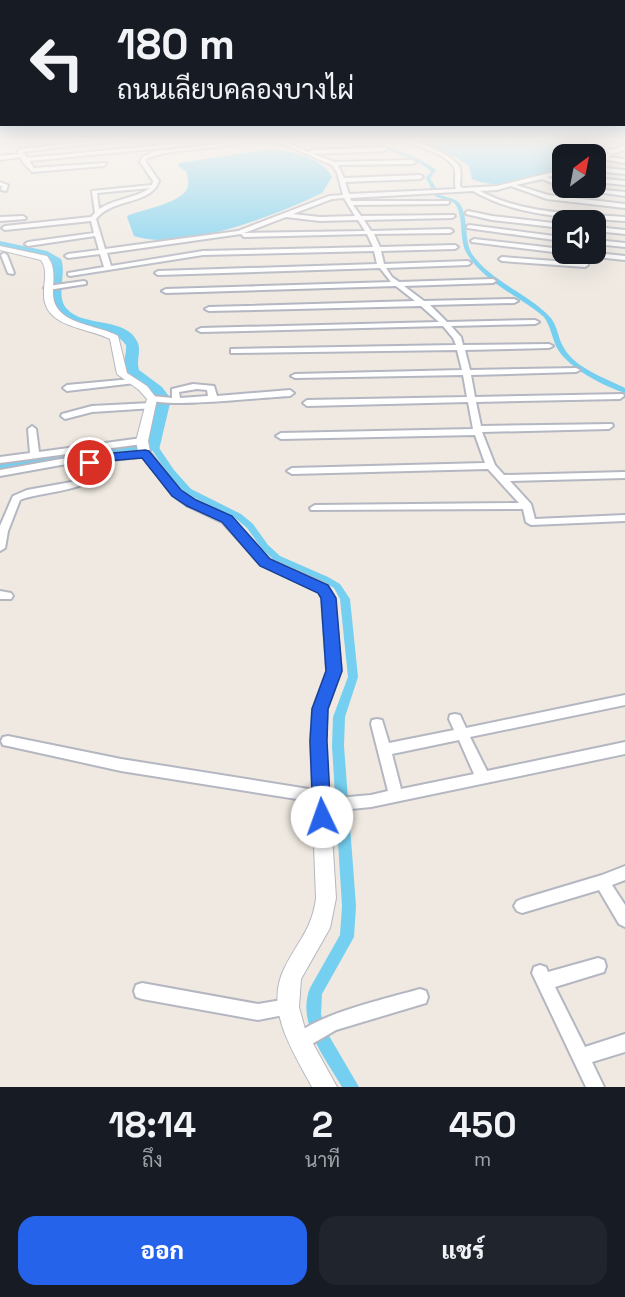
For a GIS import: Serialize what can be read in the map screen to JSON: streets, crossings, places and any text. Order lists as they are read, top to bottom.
{
  "north": "top right",
  "page": {
    "turn": ["180 m", "ถนนเลียบคลองบางไผ่"],
    "eta": [
      "18:14",
      "ถึง",
      "2",
      "นาที",
      "450",
      "m"
    ],
    "buttons": ["ออก", "แชร์"]
  }
}
